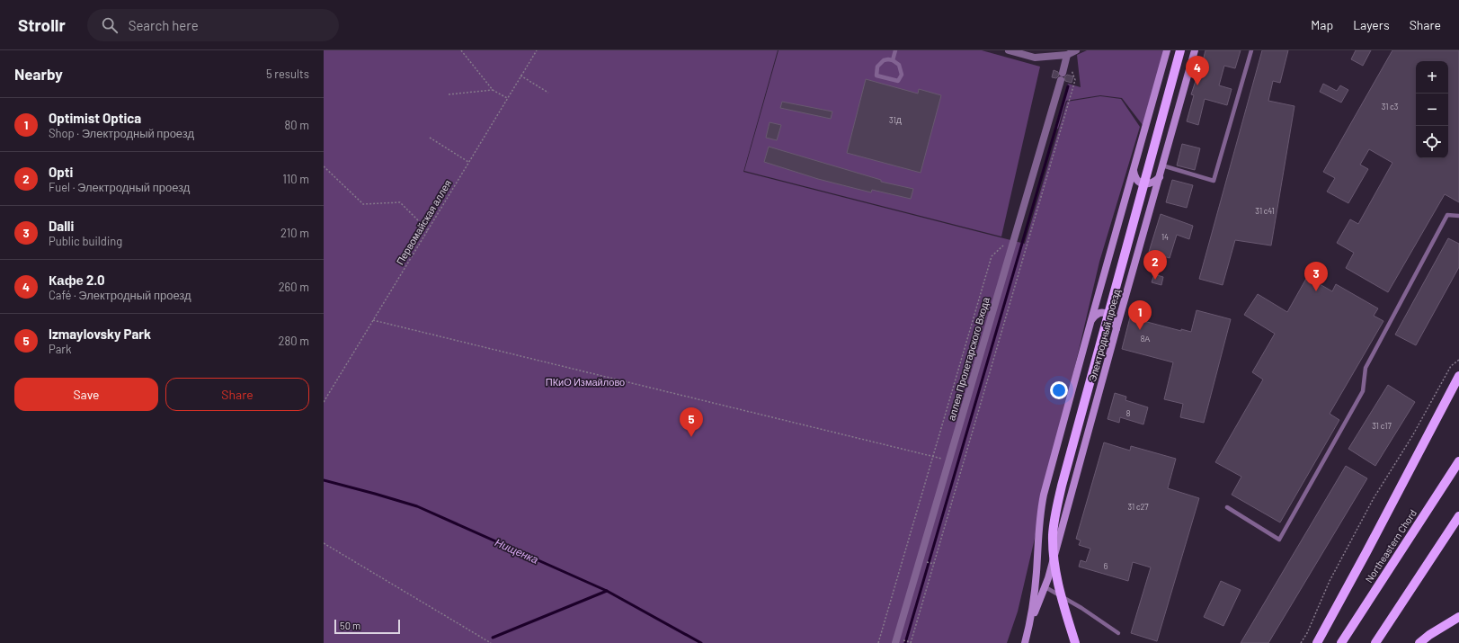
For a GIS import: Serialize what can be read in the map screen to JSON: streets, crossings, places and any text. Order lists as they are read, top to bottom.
{
  "streets": {
    "main road": ["Northeastern Chord"],
    "street": ["Электродный проезд", "аллея Пролетарского Входа"],
    "path": ["Первомайская аллея"]
  },
  "water": ["Нищенка"],
  "parks": ["ПКиО Измайлово"],
  "house_numbers": [
    "31 с3",
    "31Д",
    "31 с41",
    "14",
    "8А",
    "8",
    "31 с17",
    "31 с27",
    "6"
  ],
  "scale_bar": "50 m",
  "page": {
    "header": "Strollr",
    "search": "Search here",
    "nav": ["Map", "Layers", "Share"],
    "heading": ["Nearby", "5 results"],
    "pins": [
      "4",
      "2",
      "3",
      "1",
      "5"
    ],
    "map_buttons": ["+", "−"],
    "list": [
      {
        "mark": "1",
        "name": "Optimist Optica",
        "note": "Shop · Электродный проезд",
        "value": "80 m"
      },
      {
        "mark": "2",
        "name": "Opti",
        "note": "Fuel · Электродный проезд",
        "value": "110 m"
      },
      {
        "mark": "3",
        "name": "Dalli",
        "note": "Public building",
        "value": "210 m"
      },
      {
        "mark": "4",
        "name": "Кафе 2.0",
        "note": "Café · Электродный проезд",
        "value": "260 m"
      },
      {
        "mark": "5",
        "name": "Izmaylovsky Park",
        "note": "Park",
        "value": "280 m"
      }
    ],
    "buttons": ["Save", "Share"],
    "scale": "50 m"
  }
}
